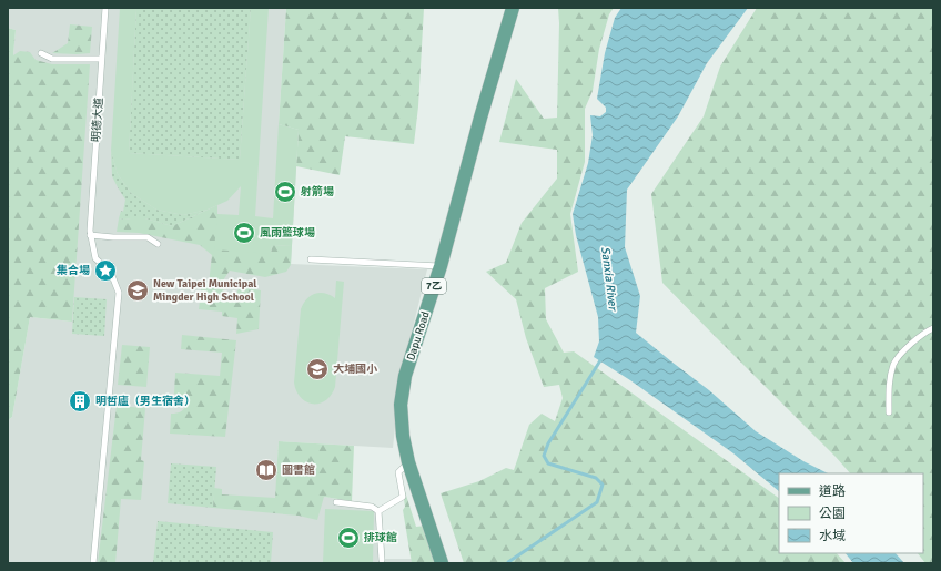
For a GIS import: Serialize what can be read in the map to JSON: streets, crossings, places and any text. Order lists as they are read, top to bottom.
{
  "streets": {
    "main road": ["7乙", "Dapu Road"],
    "lane": ["明德大道"]
  },
  "water": ["Sanxia River"],
  "places": {
    "sports": ["射箭場", "風雨籃球場", "排球館"],
    "place": ["集合場"],
    "school or university": ["New Taipei Municipal Mingder High School", "大埔國小"],
    "building": ["明哲廬（男生宿舍）"],
    "library": ["圖書館"]
  },
  "legend": ["道路", "公園", "水域"]
}
